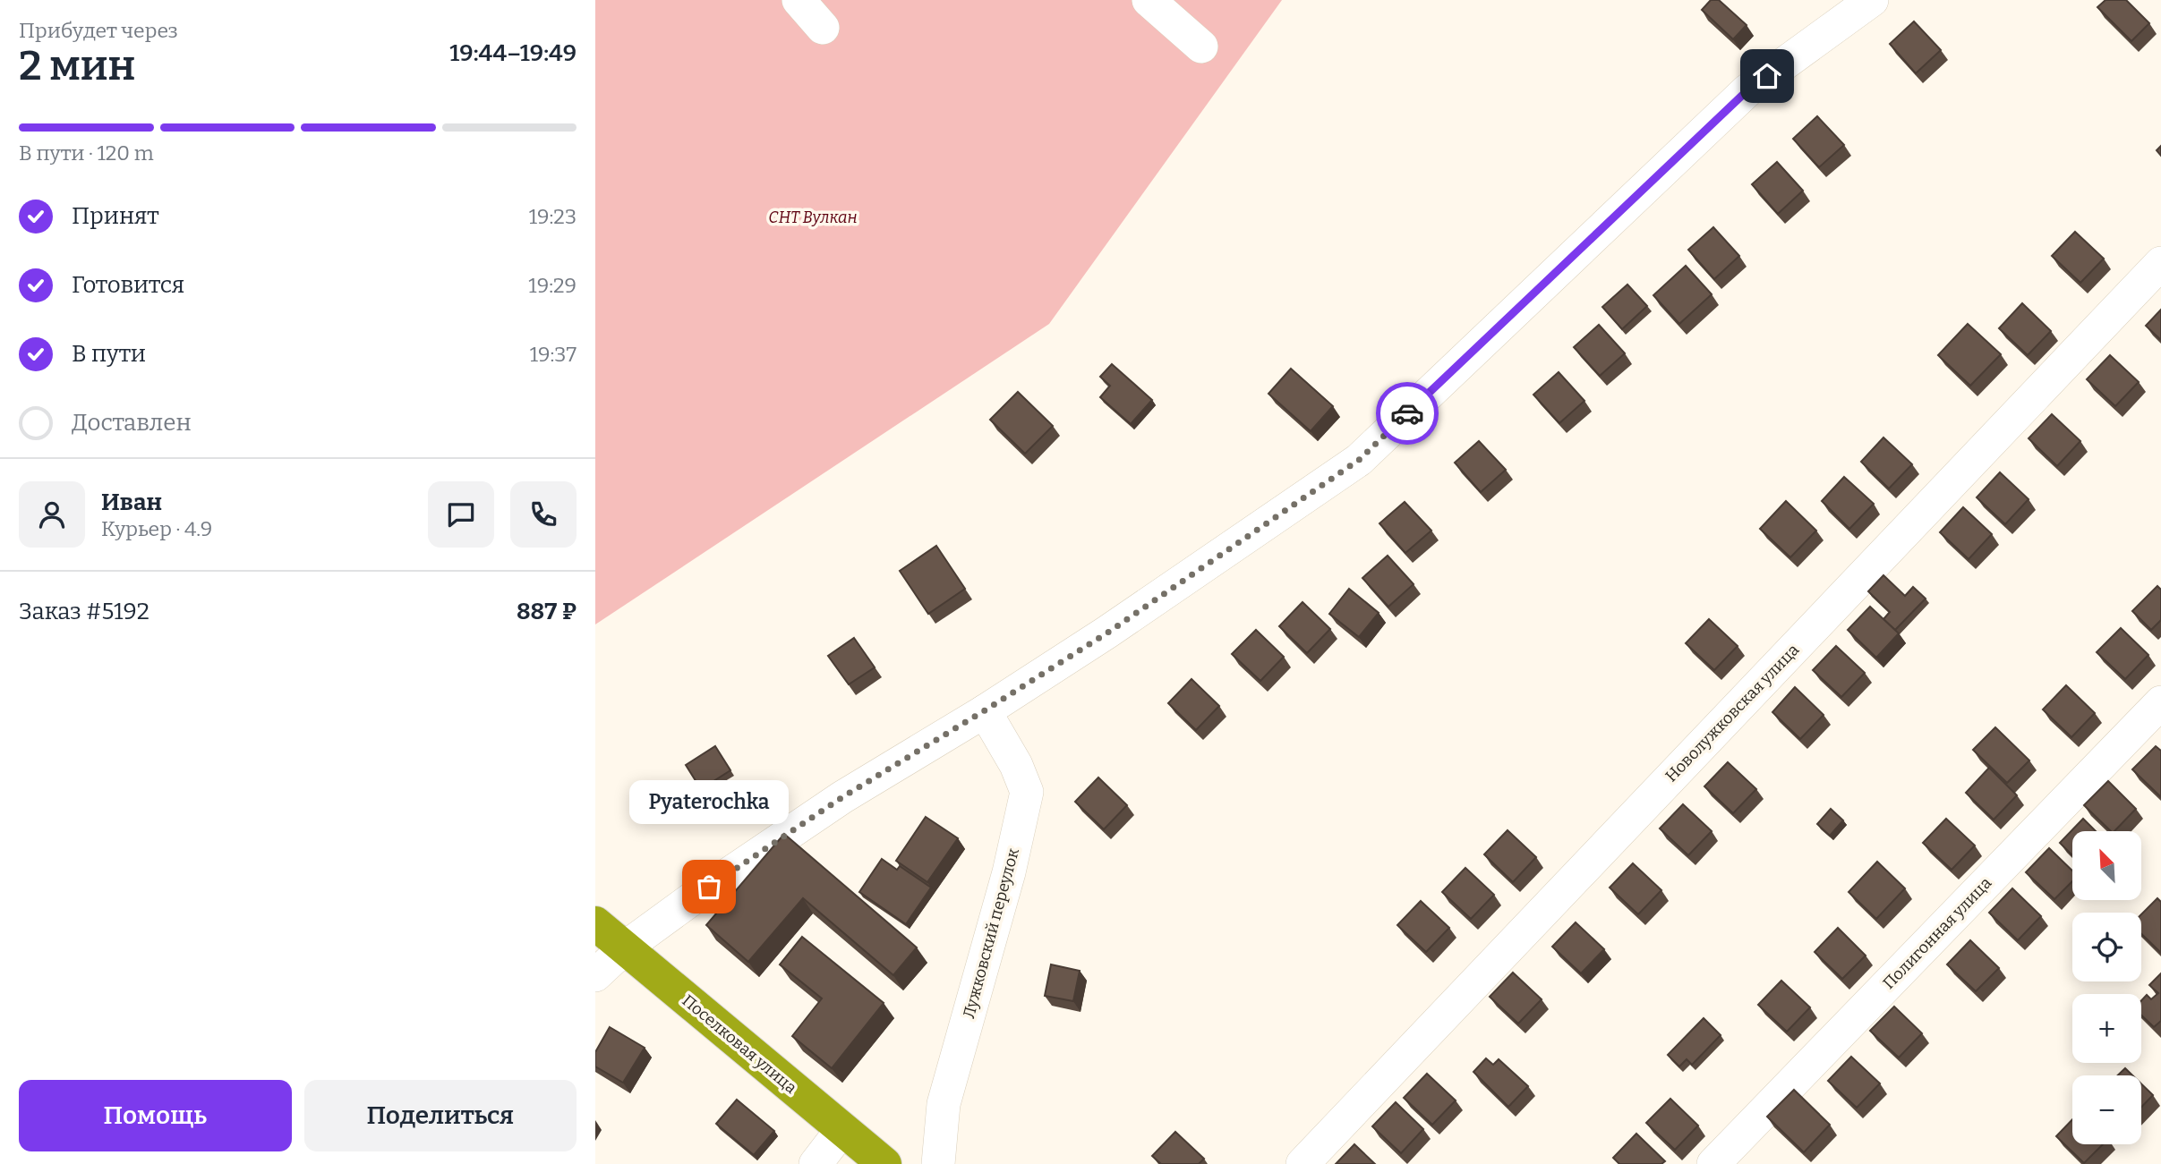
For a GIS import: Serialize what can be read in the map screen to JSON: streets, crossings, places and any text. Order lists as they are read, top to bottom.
{
  "streets": {
    "highway": ["Поселковая улица"],
    "street": ["Новолужковская улица", "Лужковский переулок", "Полигонная улица"]
  },
  "parks": ["СНТ Вулкан"],
  "places": ["Pyaterochka"],
  "north": "top left",
  "page": {
    "heading": ["2 мин", "Прибудет через", "19:44–19:49"],
    "panel": [
      "Иван",
      "Курьер · 4.9",
      "Заказ #5192",
      "887 ₽"
    ],
    "bar": "В пути · 120 m",
    "list": [
      ["Принят", "19:23"],
      ["Готовится", "19:29"],
      ["В пути", "19:37"],
      "Доставлен"
    ],
    "bubble": "Pyaterochka",
    "map_buttons": ["+", "−"],
    "buttons": ["Помощь", "Поделиться"]
  }
}
